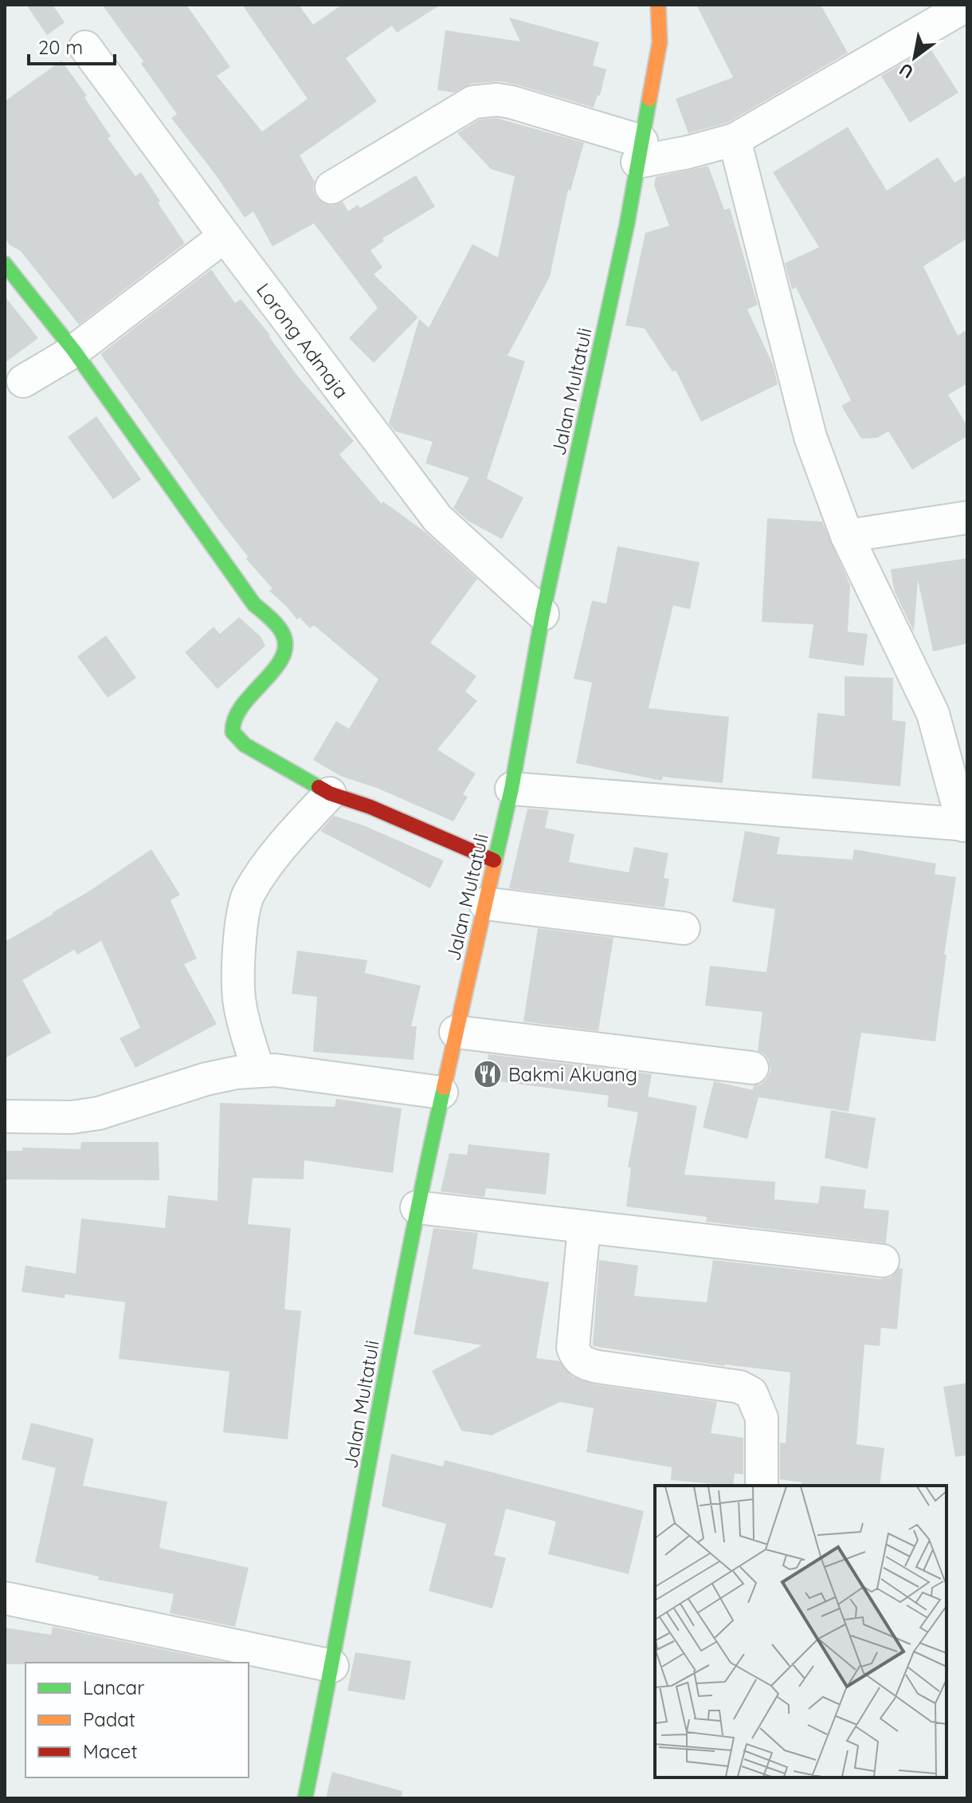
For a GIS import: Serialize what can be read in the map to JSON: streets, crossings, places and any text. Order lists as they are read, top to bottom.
{
  "streets": {
    "main road": ["Jalan Multatuli"],
    "street": ["Lorong Admaja"]
  },
  "crossings": [
    ["Lorong Admaja", "Jalan Multatuli"]
  ],
  "places": {
    "restaurant": ["Bakmi Akuang"]
  },
  "legend": ["Lancar", "Padat", "Macet"],
  "scale_bar": "20 m",
  "north": "bottom left"
}
